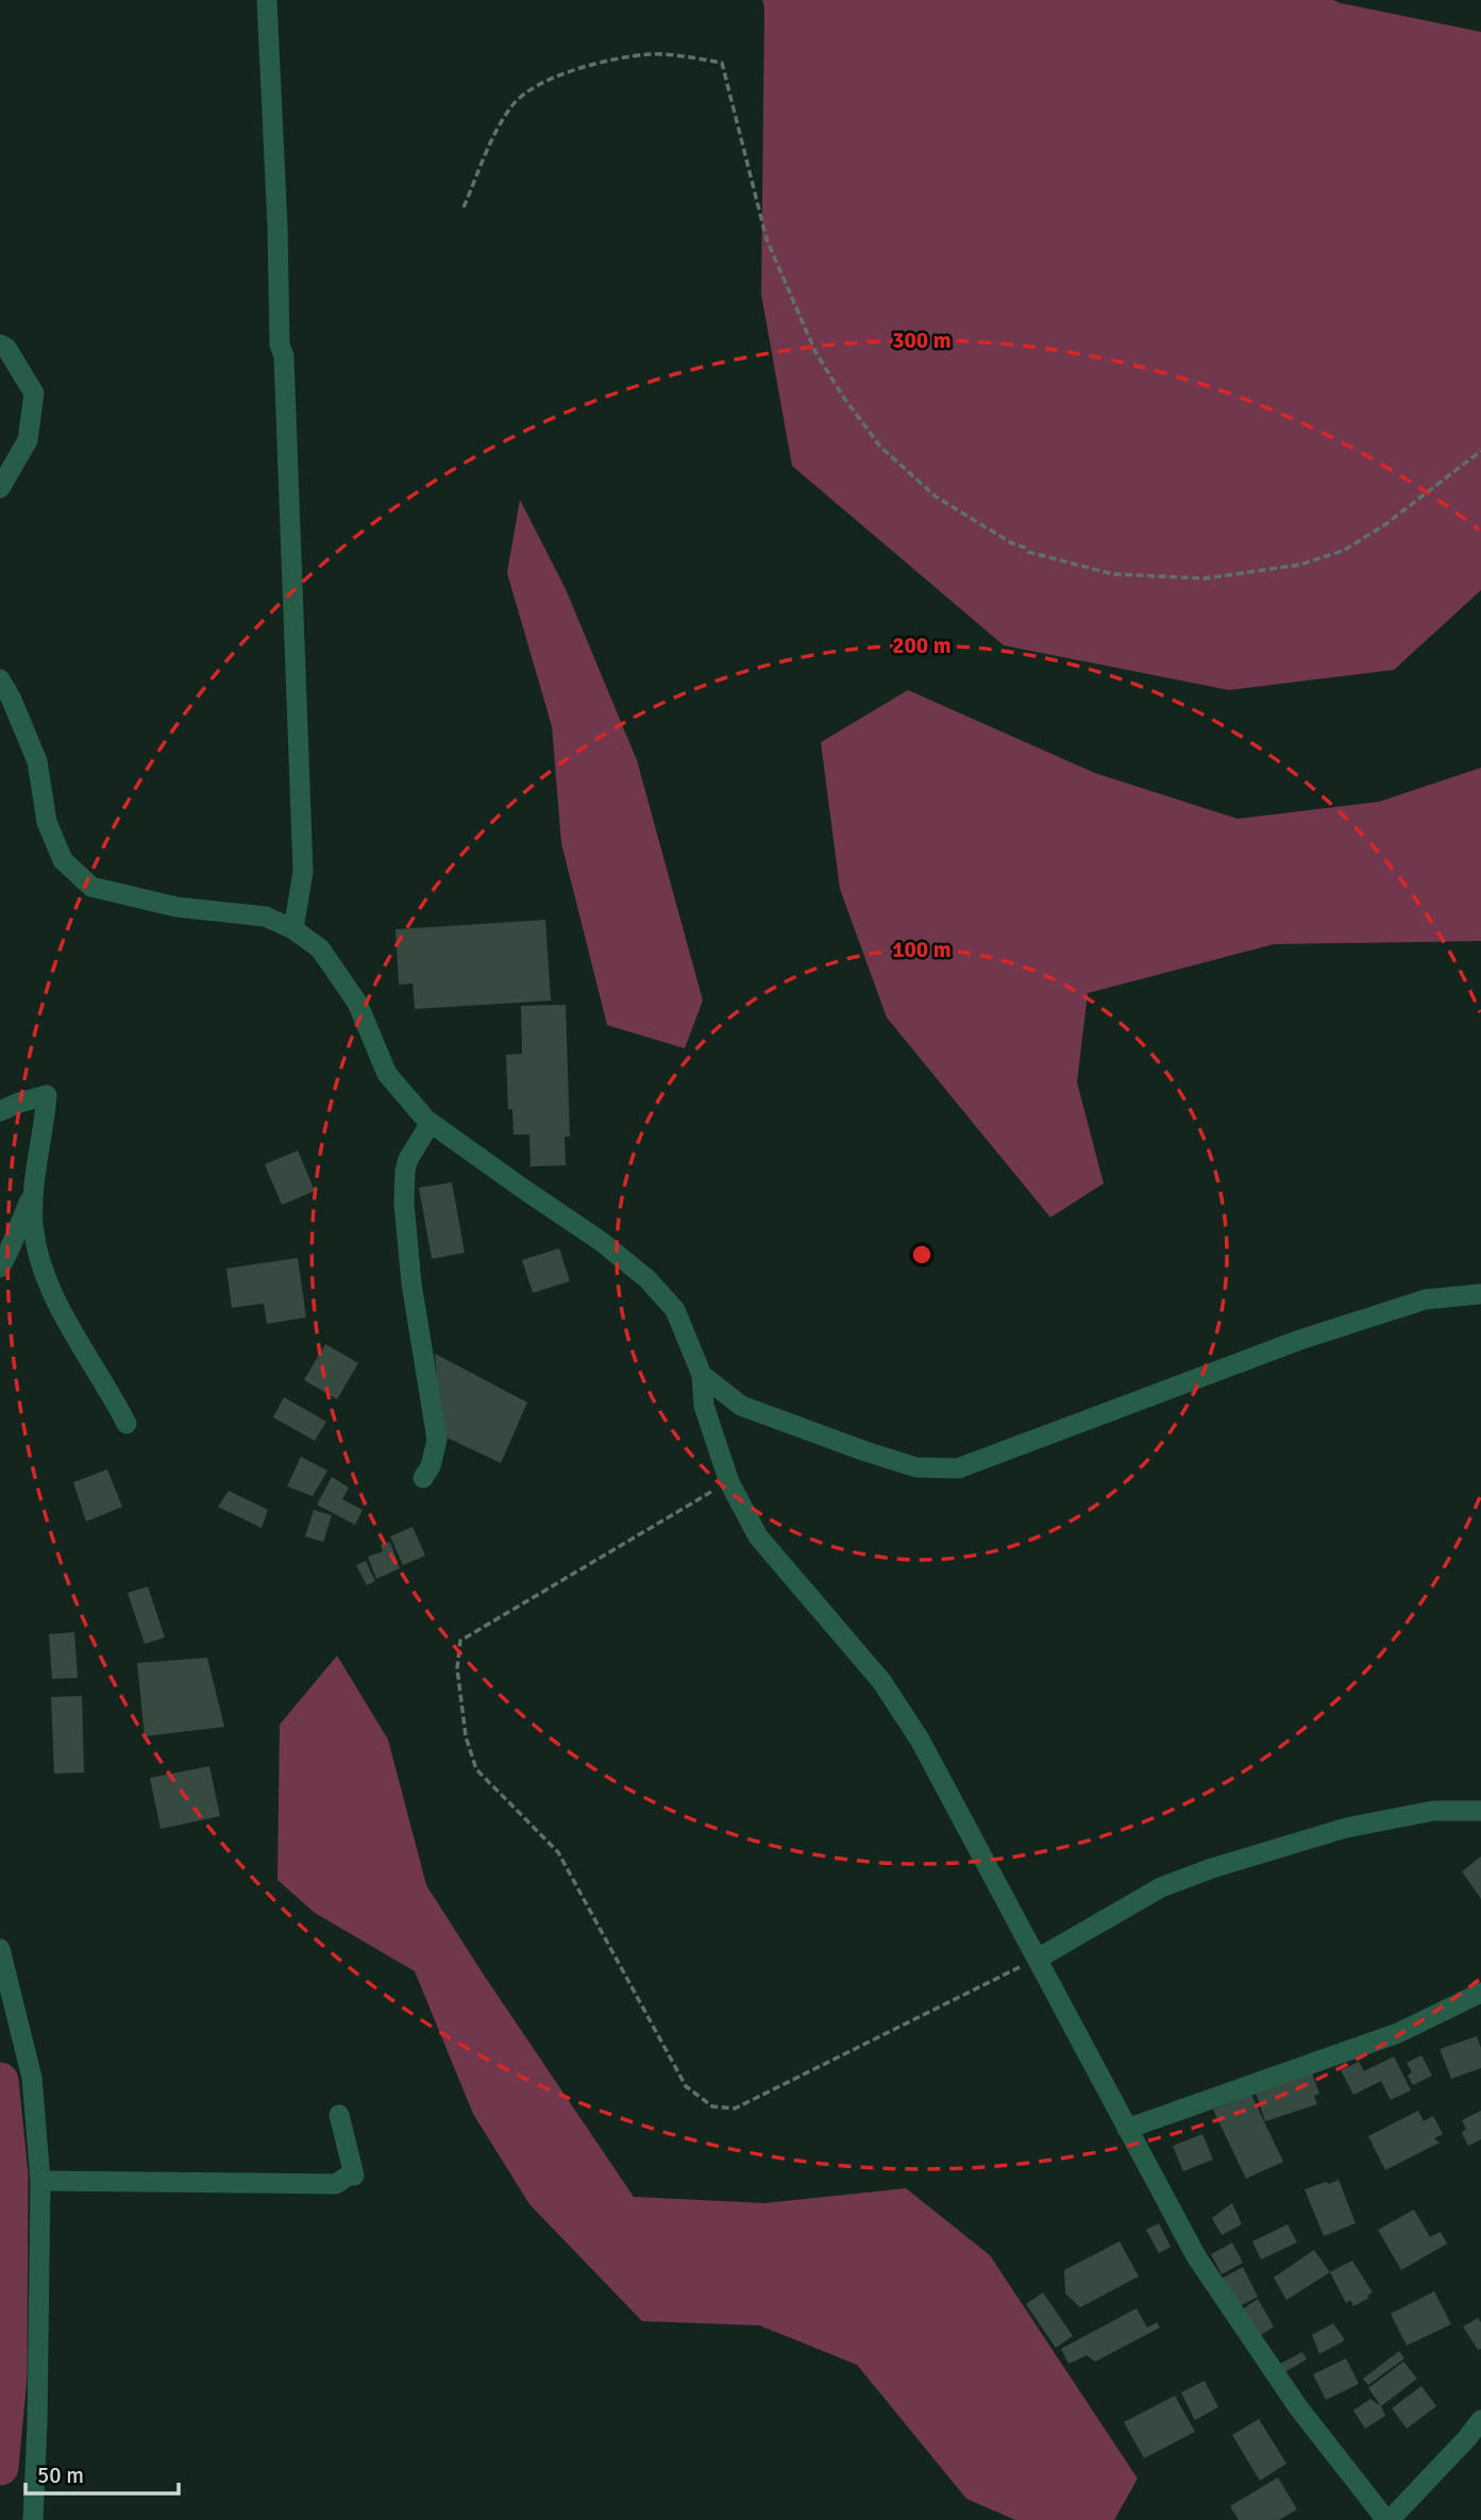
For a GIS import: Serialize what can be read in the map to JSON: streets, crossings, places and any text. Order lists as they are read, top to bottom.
{
  "scale_bar": "50 m",
  "rings": ["300 m", "200 m", "100 m"]
}
